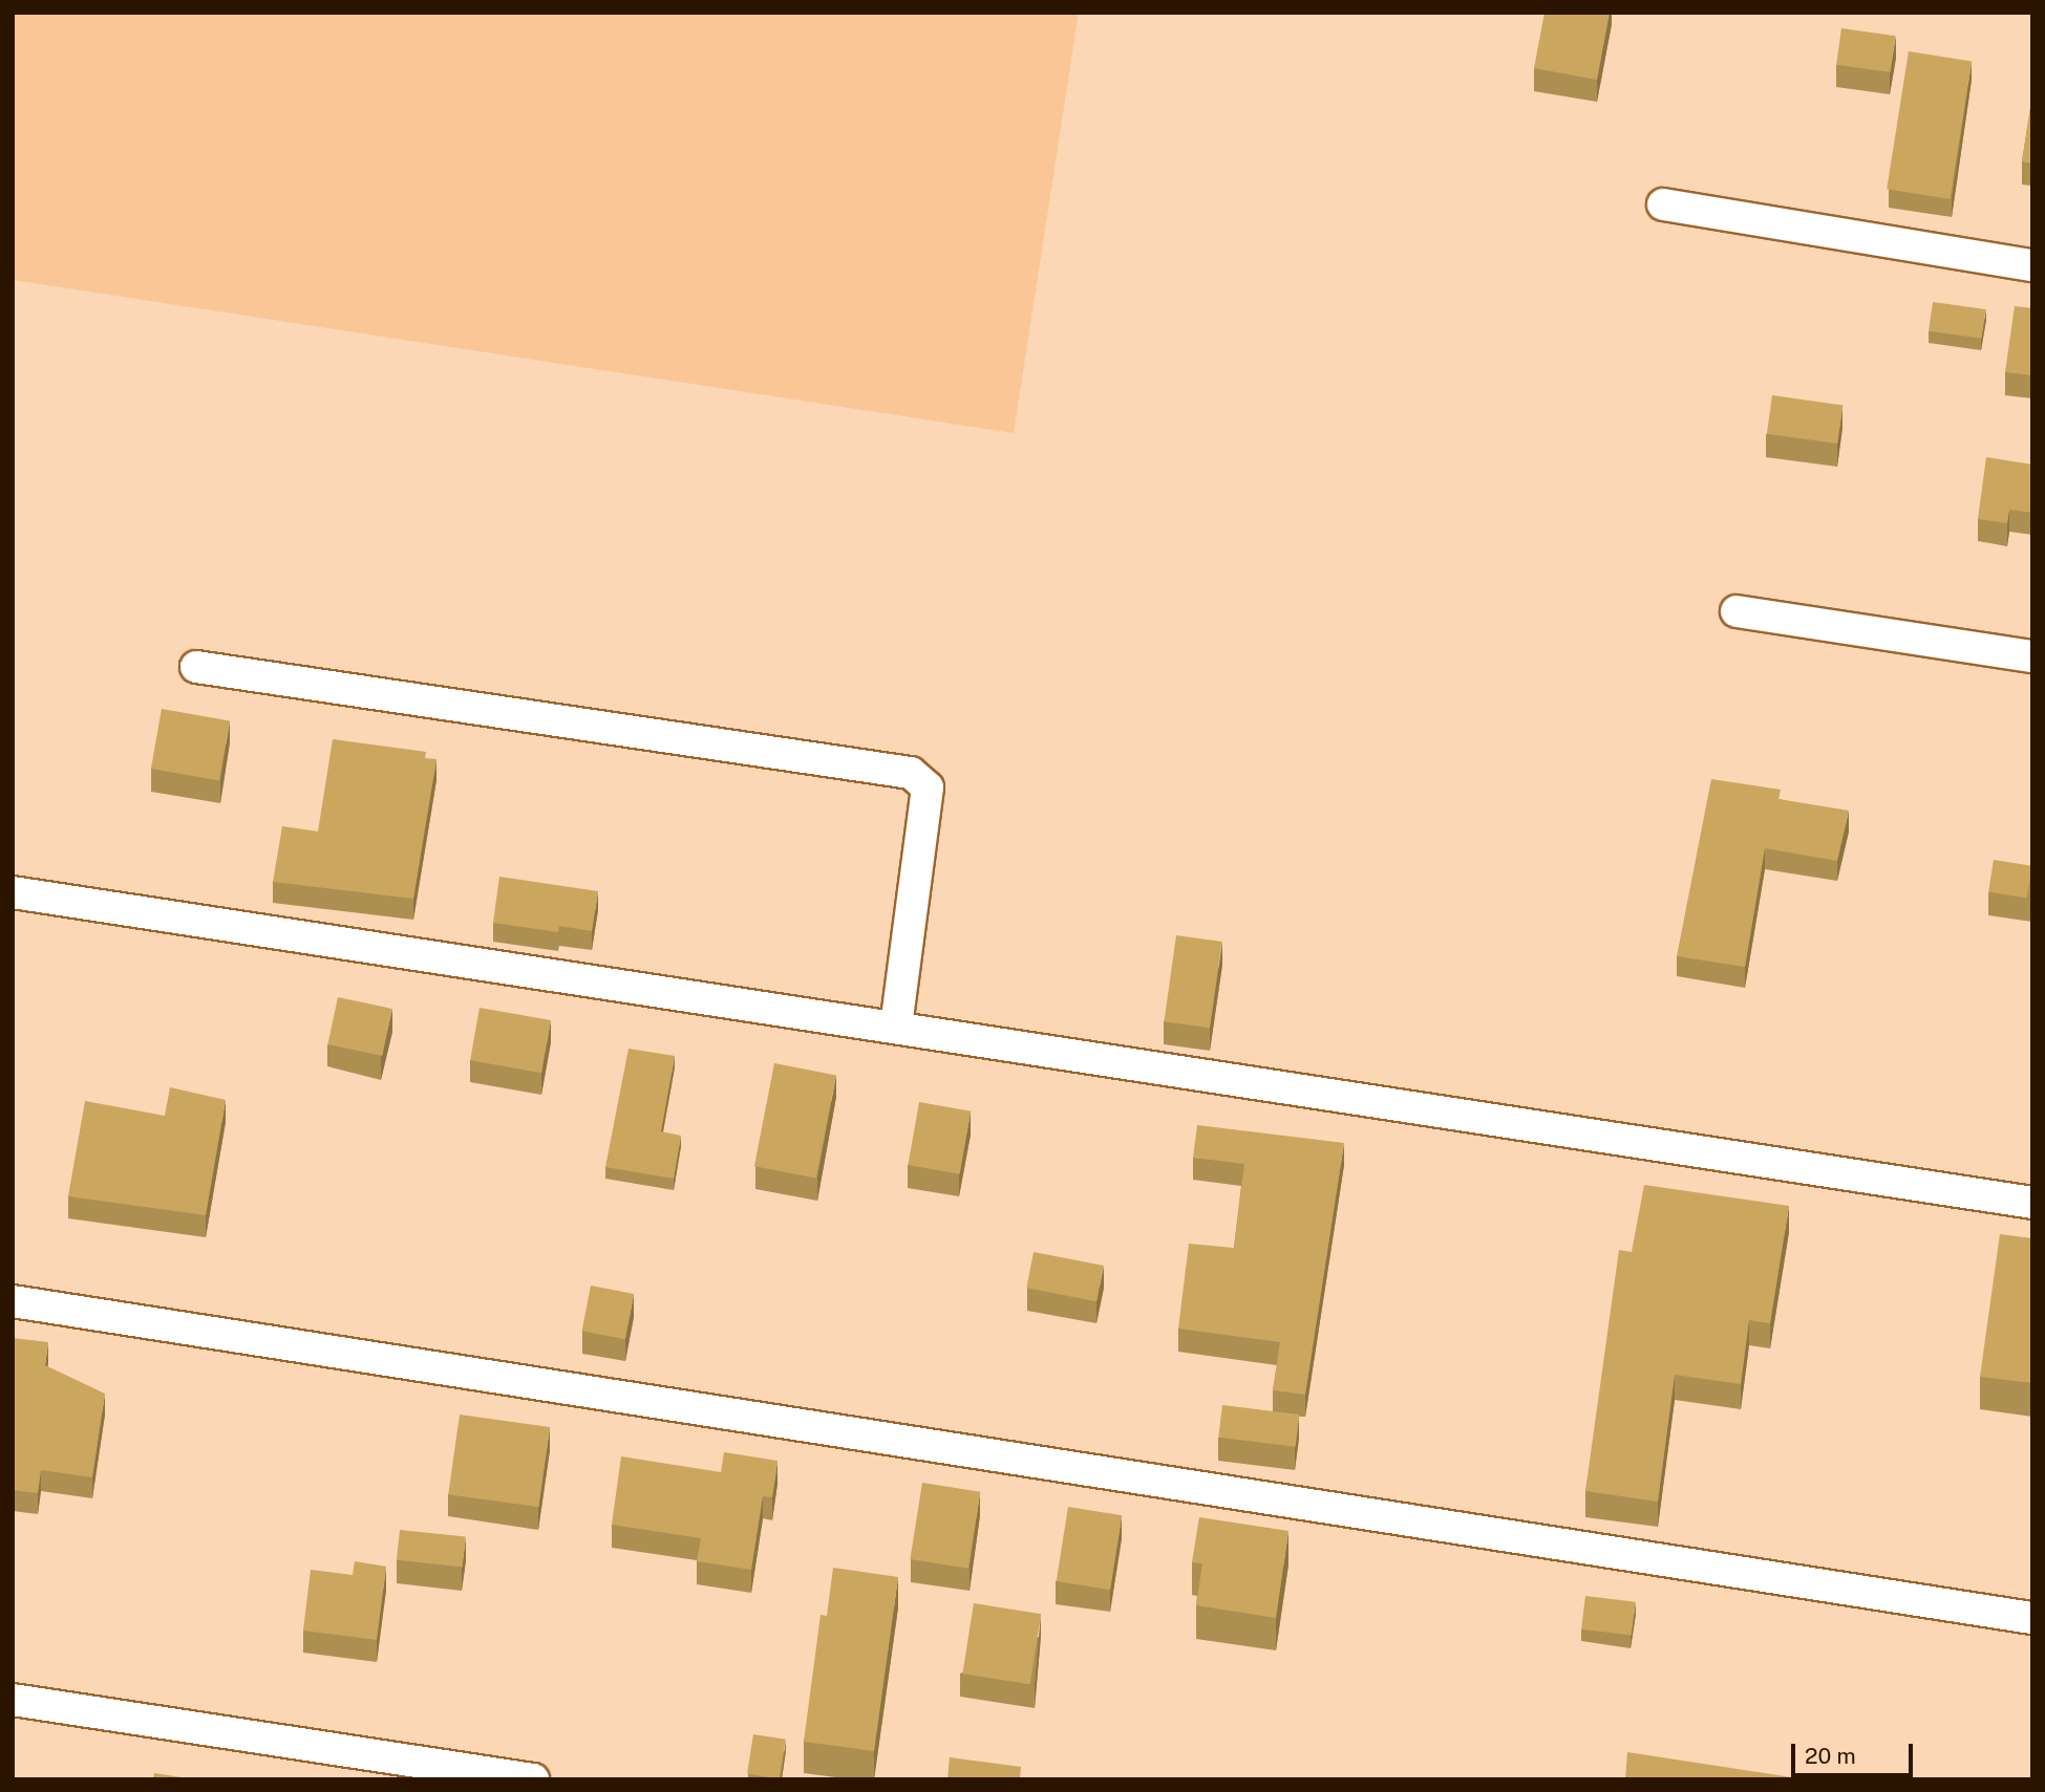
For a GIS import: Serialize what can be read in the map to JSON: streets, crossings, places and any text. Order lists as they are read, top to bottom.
{
  "scale_bar": "20 m"
}
